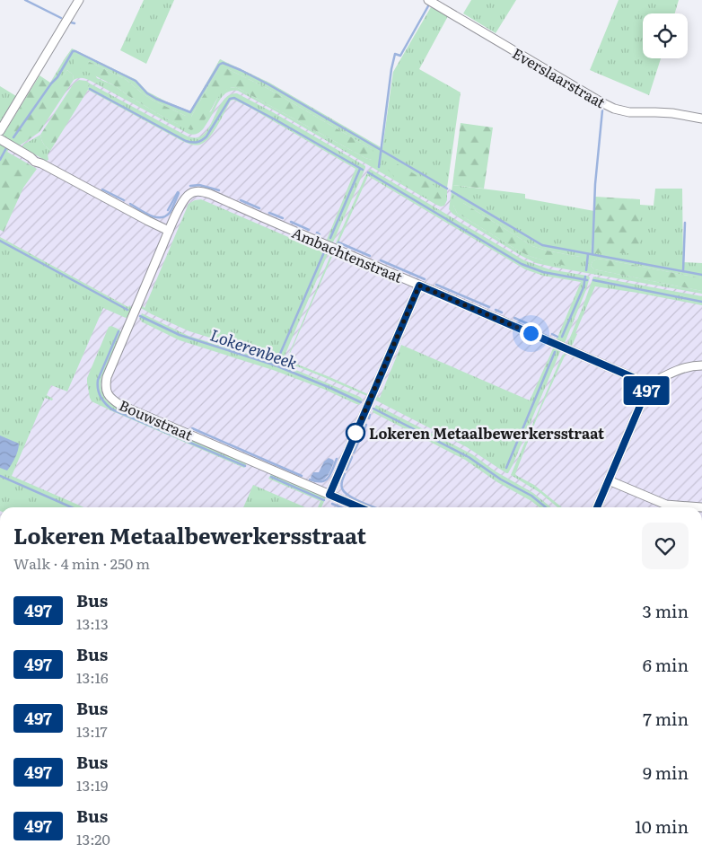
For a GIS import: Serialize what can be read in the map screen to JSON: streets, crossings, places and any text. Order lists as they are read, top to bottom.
{
  "streets": {
    "street": ["Everslaarstraat", "Ambachtenstraat", "Bouwstraat"]
  },
  "crossings": [
    ["Ambachtenstraat", "Bouwstraat"]
  ],
  "water": ["Lokerenbeek"],
  "places": ["Lokeren Metaalbewerkersstraat"],
  "lines": ["bus line 497"],
  "page": {
    "on_map": "497",
    "heading": ["Lokeren Metaalbewerkersstraat", "Walk · 4 min · 250 m"],
    "list": [
      {
        "mark": "497",
        "name": "Bus",
        "note": "13:13",
        "value": "3 min"
      },
      {
        "mark": "497",
        "name": "Bus",
        "note": "13:16",
        "value": "6 min"
      },
      {
        "mark": "497",
        "name": "Bus",
        "note": "13:17",
        "value": "7 min"
      },
      {
        "mark": "497",
        "name": "Bus",
        "note": "13:19",
        "value": "9 min"
      },
      {
        "mark": "497",
        "name": "Bus",
        "note": "13:20",
        "value": "10 min"
      }
    ]
  }
}
